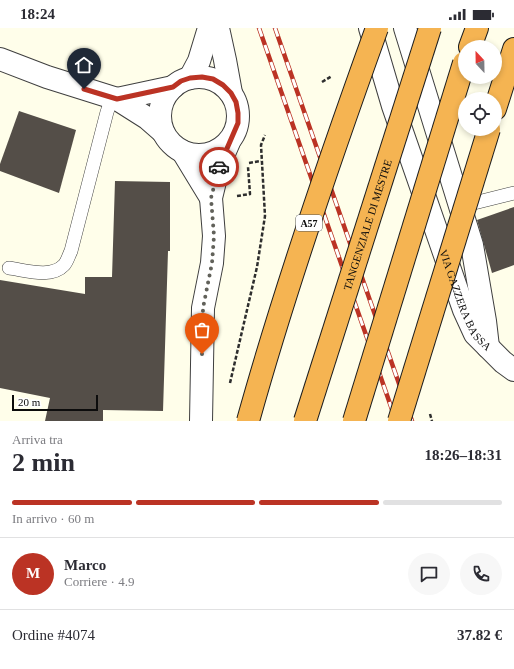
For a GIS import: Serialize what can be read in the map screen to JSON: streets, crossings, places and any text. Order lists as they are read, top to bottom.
{
  "streets": {
    "highway": ["A57", "TANGENZIALE DI MESTRE"],
    "street": ["VIA GAZZERA BASSA"]
  },
  "scale_bar": "20 m",
  "north": "top",
  "page": {
    "status": "18:24",
    "scale": "20 m",
    "heading": ["2 min", "Arriva tra", "18:26–18:31"],
    "panel": [
      "Marco",
      "Corriere · 4.9",
      "Ordine #4074",
      "37.82 €"
    ],
    "bar": "In arrivo · 60 m",
    "round": "M"
  }
}
